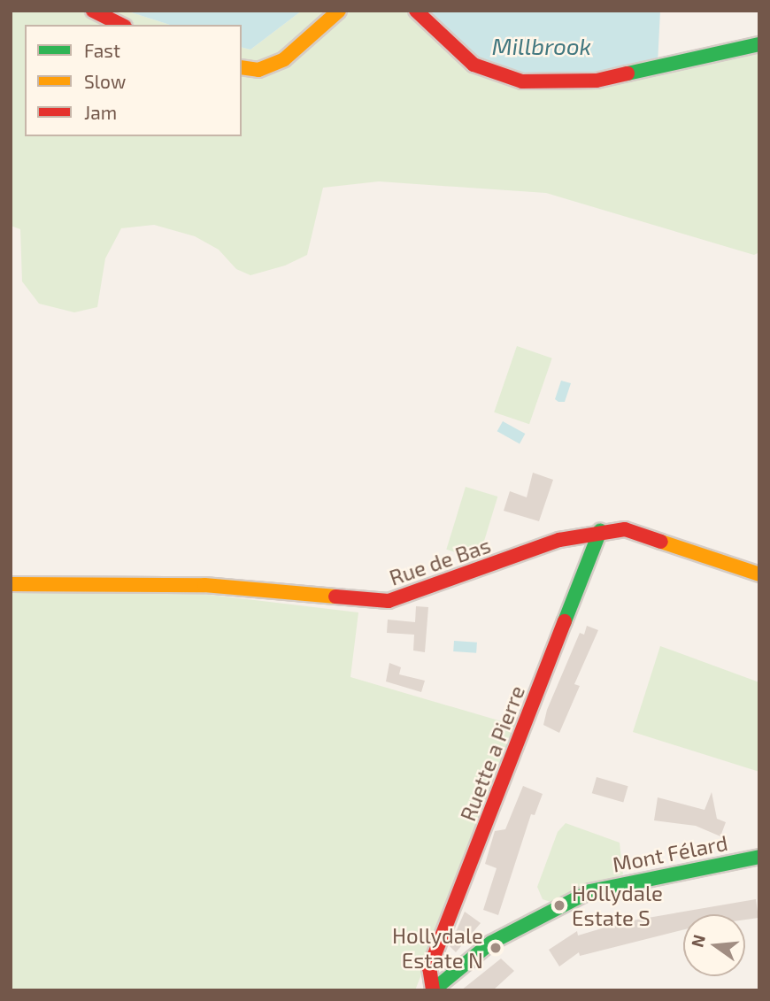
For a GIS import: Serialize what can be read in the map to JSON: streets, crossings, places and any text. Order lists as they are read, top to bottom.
{
  "streets": {
    "street": ["Rue de Bas", "Ruette a Pierre", "Mont Félard"]
  },
  "crossings": [
    ["Rue de Bas", "Ruette a Pierre"],
    ["Ruette a Pierre", "Mont Félard"]
  ],
  "water": ["Millbrook"],
  "places": ["Hollydale Estate S", "Hollydale Estate N"],
  "legend": ["Fast", "Slow", "Jam"],
  "north": "left"
}
